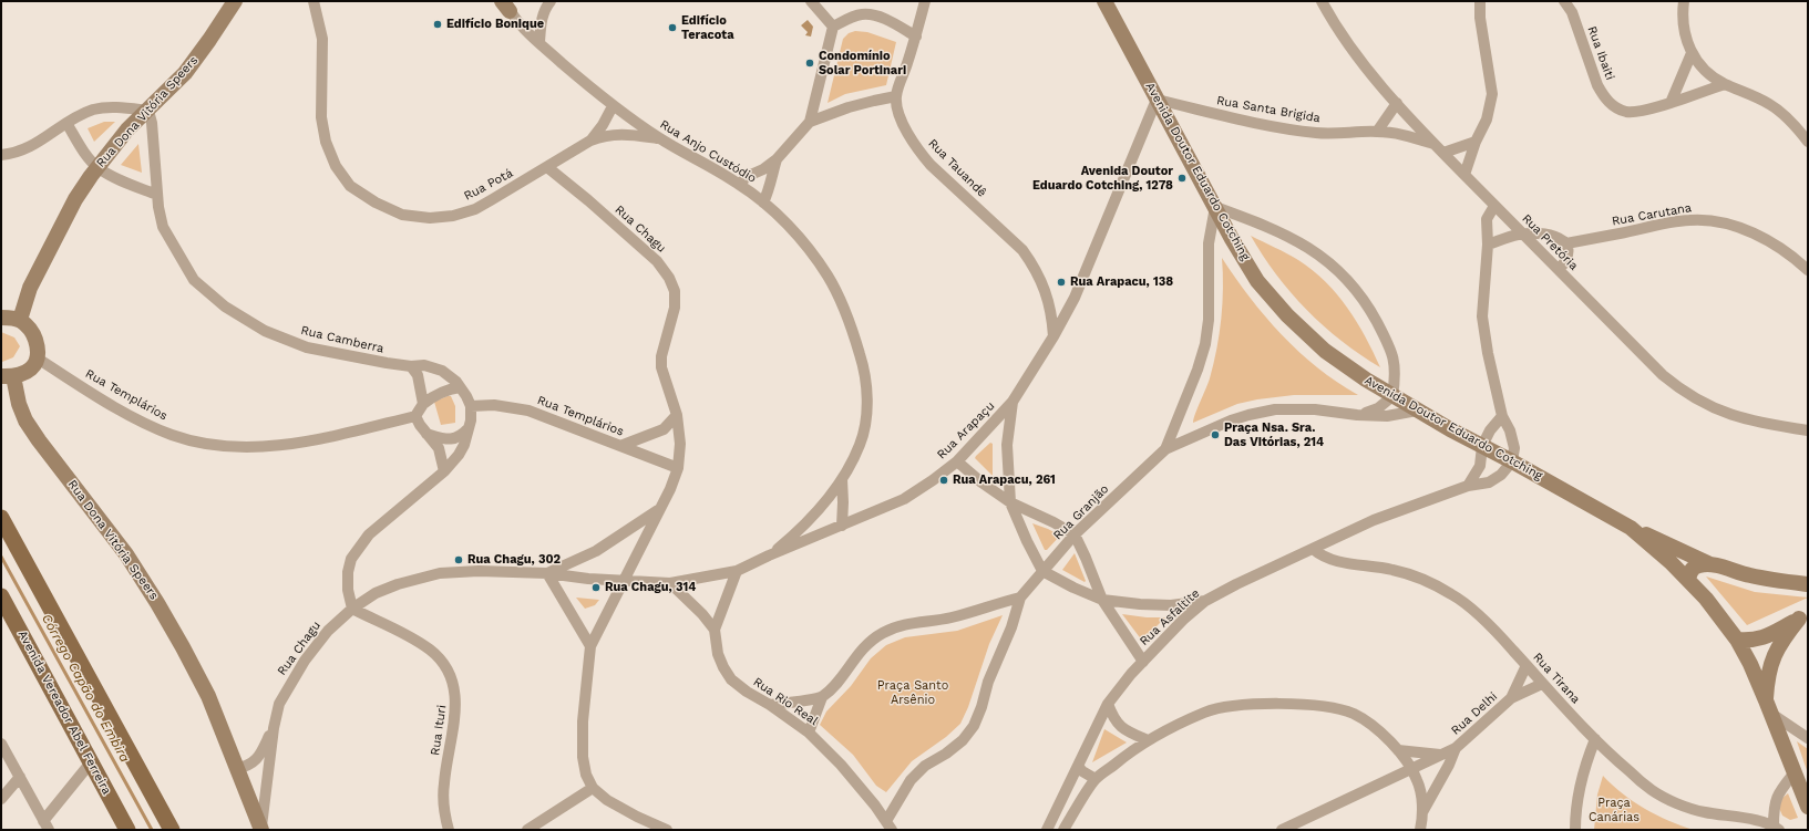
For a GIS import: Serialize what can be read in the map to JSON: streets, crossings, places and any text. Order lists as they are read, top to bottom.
{
  "streets": {
    "main road": ["Rua Dona Vitória Speers", "Avenida Doutor Eduardo Cotching", "Avenida Vereador Abel Ferreira"],
    "street": [
      "Rua Ibaiti",
      "Rua Santa Brigida",
      "Rua Anjo Custódio",
      "Rua Tauandê",
      "Rua Potá",
      "Rua Carutana",
      "Rua Chagu",
      "Rua Pretória",
      "Rua Camberra",
      "Rua Templários",
      "Rua Arapaçu",
      "Rua Granjão",
      "Rua Asfaltite",
      "Rua Tirana",
      "Rua Rio Real",
      "Rua Delhi",
      "Rua Ituri"
    ]
  },
  "crossings": [
    ["Rua Santa Brigida", "Avenida Doutor Eduardo Cotching"],
    ["Rua Santa Brigida", "Rua Pretória"],
    ["Rua Santa Brigida", "Rua Arapaçu"],
    ["Rua Dona Vitória Speers", "Rua Chagu"],
    ["Rua Dona Vitória Speers", "Rua Camberra"],
    ["Rua Anjo Custódio", "Rua Potá"],
    ["Rua Anjo Custódio", "Rua Arapaçu"],
    ["Rua Tauandê", "Rua Arapaçu"],
    ["Avenida Doutor Eduardo Cotching", "Rua Arapaçu"],
    ["Avenida Doutor Eduardo Cotching", "Rua Asfaltite"],
    ["Rua Potá", "Rua Chagu"],
    ["Rua Chagu", "Rua Templários"],
    ["Rua Chagu", "Rua Arapaçu"],
    ["Rua Chagu", "Rua Ituri"],
    ["Rua Camberra", "Rua Templários"],
    ["Rua Arapaçu", "Rua Rio Real"],
    ["Rua Asfaltite", "Rua Tirana"],
    ["Rua Tirana", "Rua Delhi"]
  ],
  "water": ["Córrego Capão do Embira"],
  "parks": ["Praça Santo Arsênio", "Praça Canárias"],
  "places": [
    "Edifício Bonique",
    "Edifício Teracota",
    "Condomínio Solar Portinari",
    "Avenida Doutor Eduardo Cotching, 1278",
    "Rua Arapacu, 138",
    "Praça Nsa. Sra. Das Vitórias, 214",
    "Rua Arapacu, 261",
    "Rua Chagu, 302",
    "Rua Chagu, 314"
  ]
}
